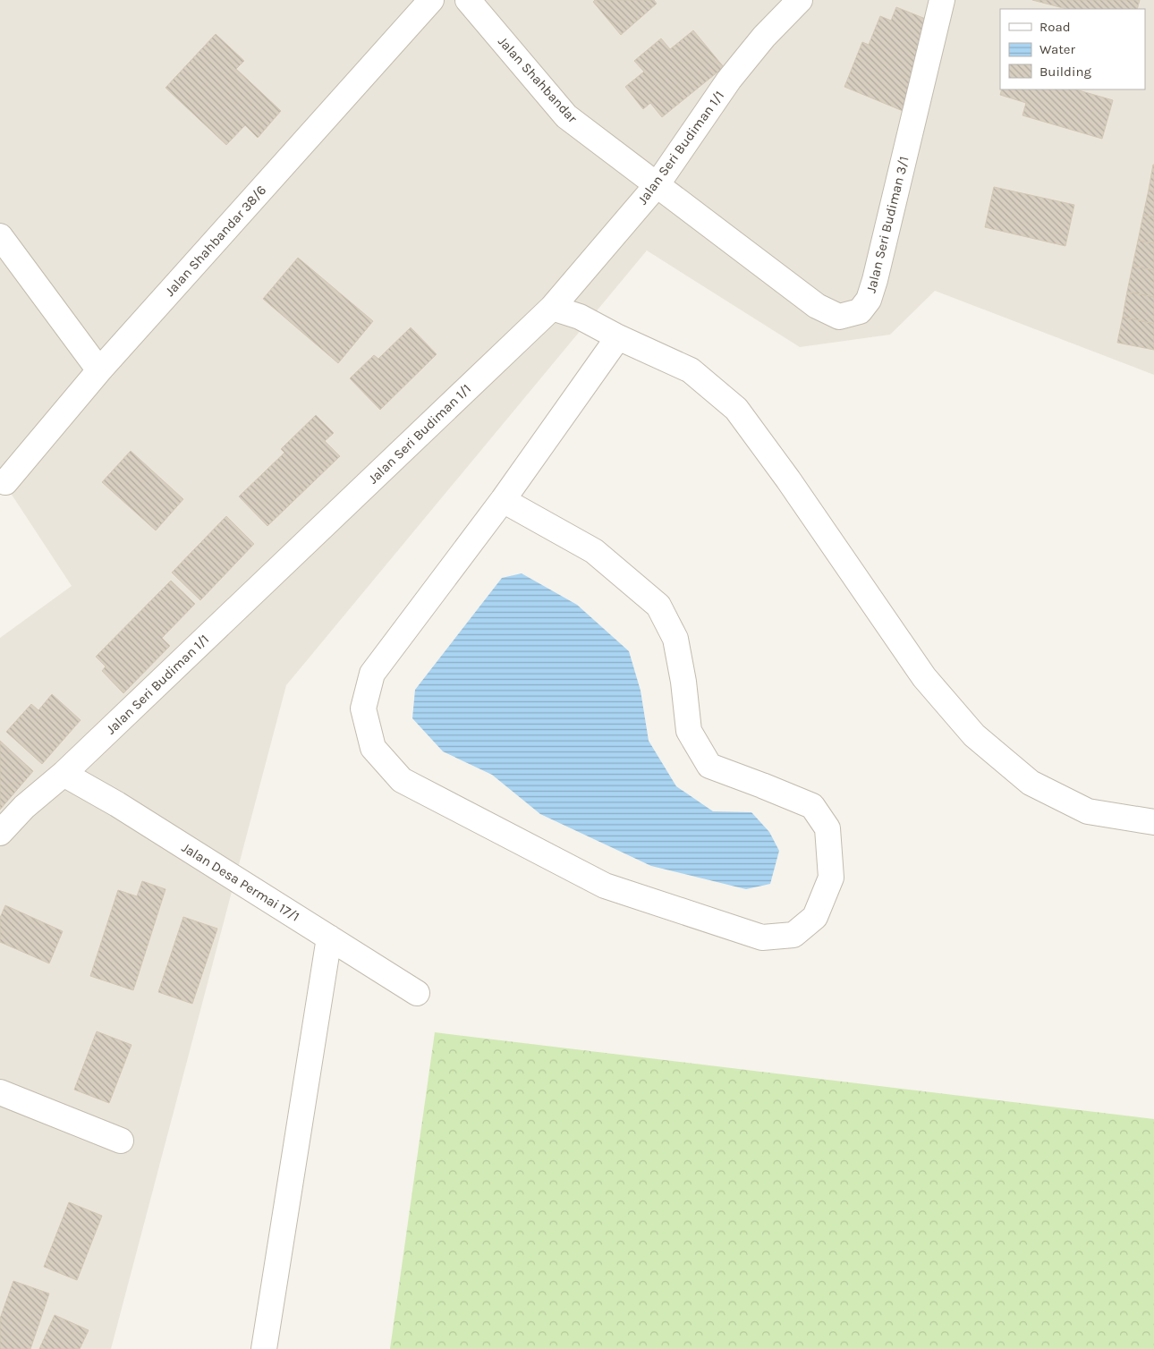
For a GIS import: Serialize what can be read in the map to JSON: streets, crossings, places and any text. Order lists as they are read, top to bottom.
{
  "streets": {
    "street": [
      "Jalan Shahbandar",
      "Jalan Seri Budiman 1/1",
      "Jalan Seri Budiman 3/1",
      "Jalan Shahbandar 38/6",
      "Jalan Desa Permai 17/1"
    ]
  },
  "crossings": [
    ["Jalan Shahbandar", "Jalan Seri Budiman 1/1"],
    ["Jalan Shahbandar", "Jalan Seri Budiman 3/1"],
    ["Jalan Seri Budiman 1/1", "Jalan Seri Budiman 3/1"],
    ["Jalan Seri Budiman 1/1", "Jalan Desa Permai 17/1"]
  ],
  "legend": ["Road", "Water", "Building"]
}
